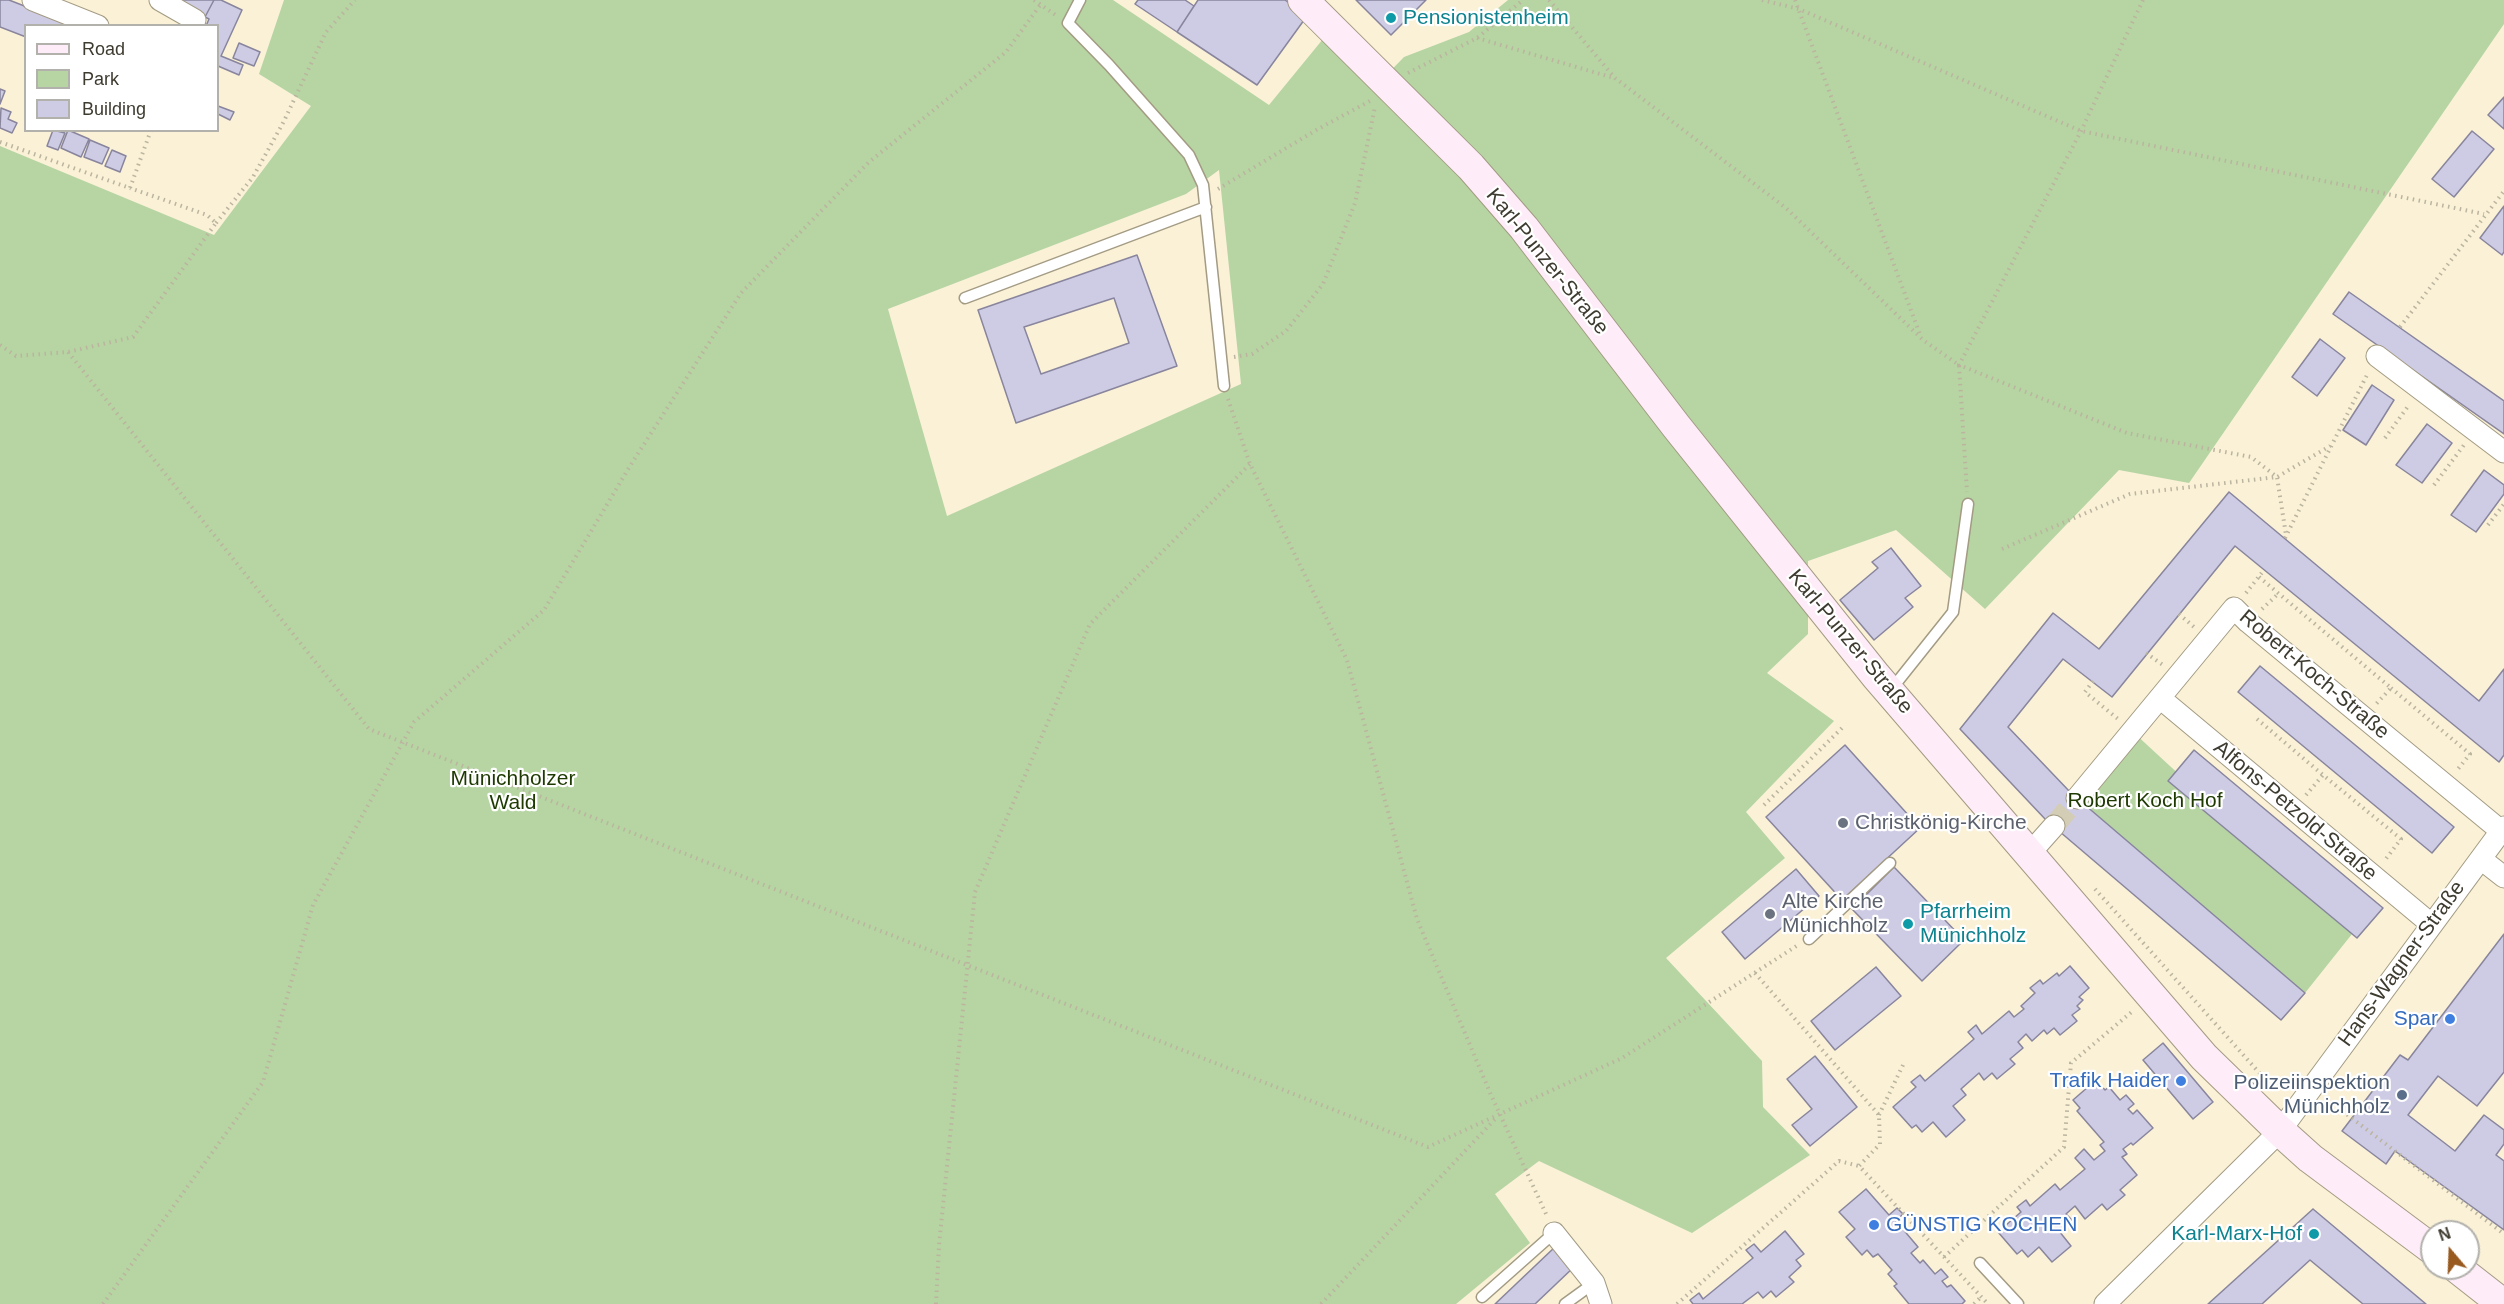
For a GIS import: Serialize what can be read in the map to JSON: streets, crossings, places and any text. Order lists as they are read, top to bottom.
{
  "streets": {
    "street": [
      "Karl-Punzer-Straße",
      "Robert-Koch-Straße",
      "Alfons-Petzold-Straße",
      "Hans-Wagner-Straße"
    ]
  },
  "crossings": [
    ["Karl-Punzer-Straße", "Hans-Wagner-Straße"],
    ["Robert-Koch-Straße", "Alfons-Petzold-Straße"],
    ["Robert-Koch-Straße", "Hans-Wagner-Straße"],
    ["Alfons-Petzold-Straße", "Hans-Wagner-Straße"]
  ],
  "parks": ["Münichholzer Wald", "Robert Koch Hof"],
  "places": [
    "Pensionistenheim",
    "Christkönig-Kirche",
    "Alte Kirche Münichholz",
    "Pfarrheim Münichholz",
    "Spar",
    "Trafik Haider",
    "Polizeiinspektion Münichholz",
    "GÜNSTIG KOCHEN",
    "Karl-Marx-Hof"
  ],
  "legend": ["Road", "Park", "Building"],
  "north": "top"
}
